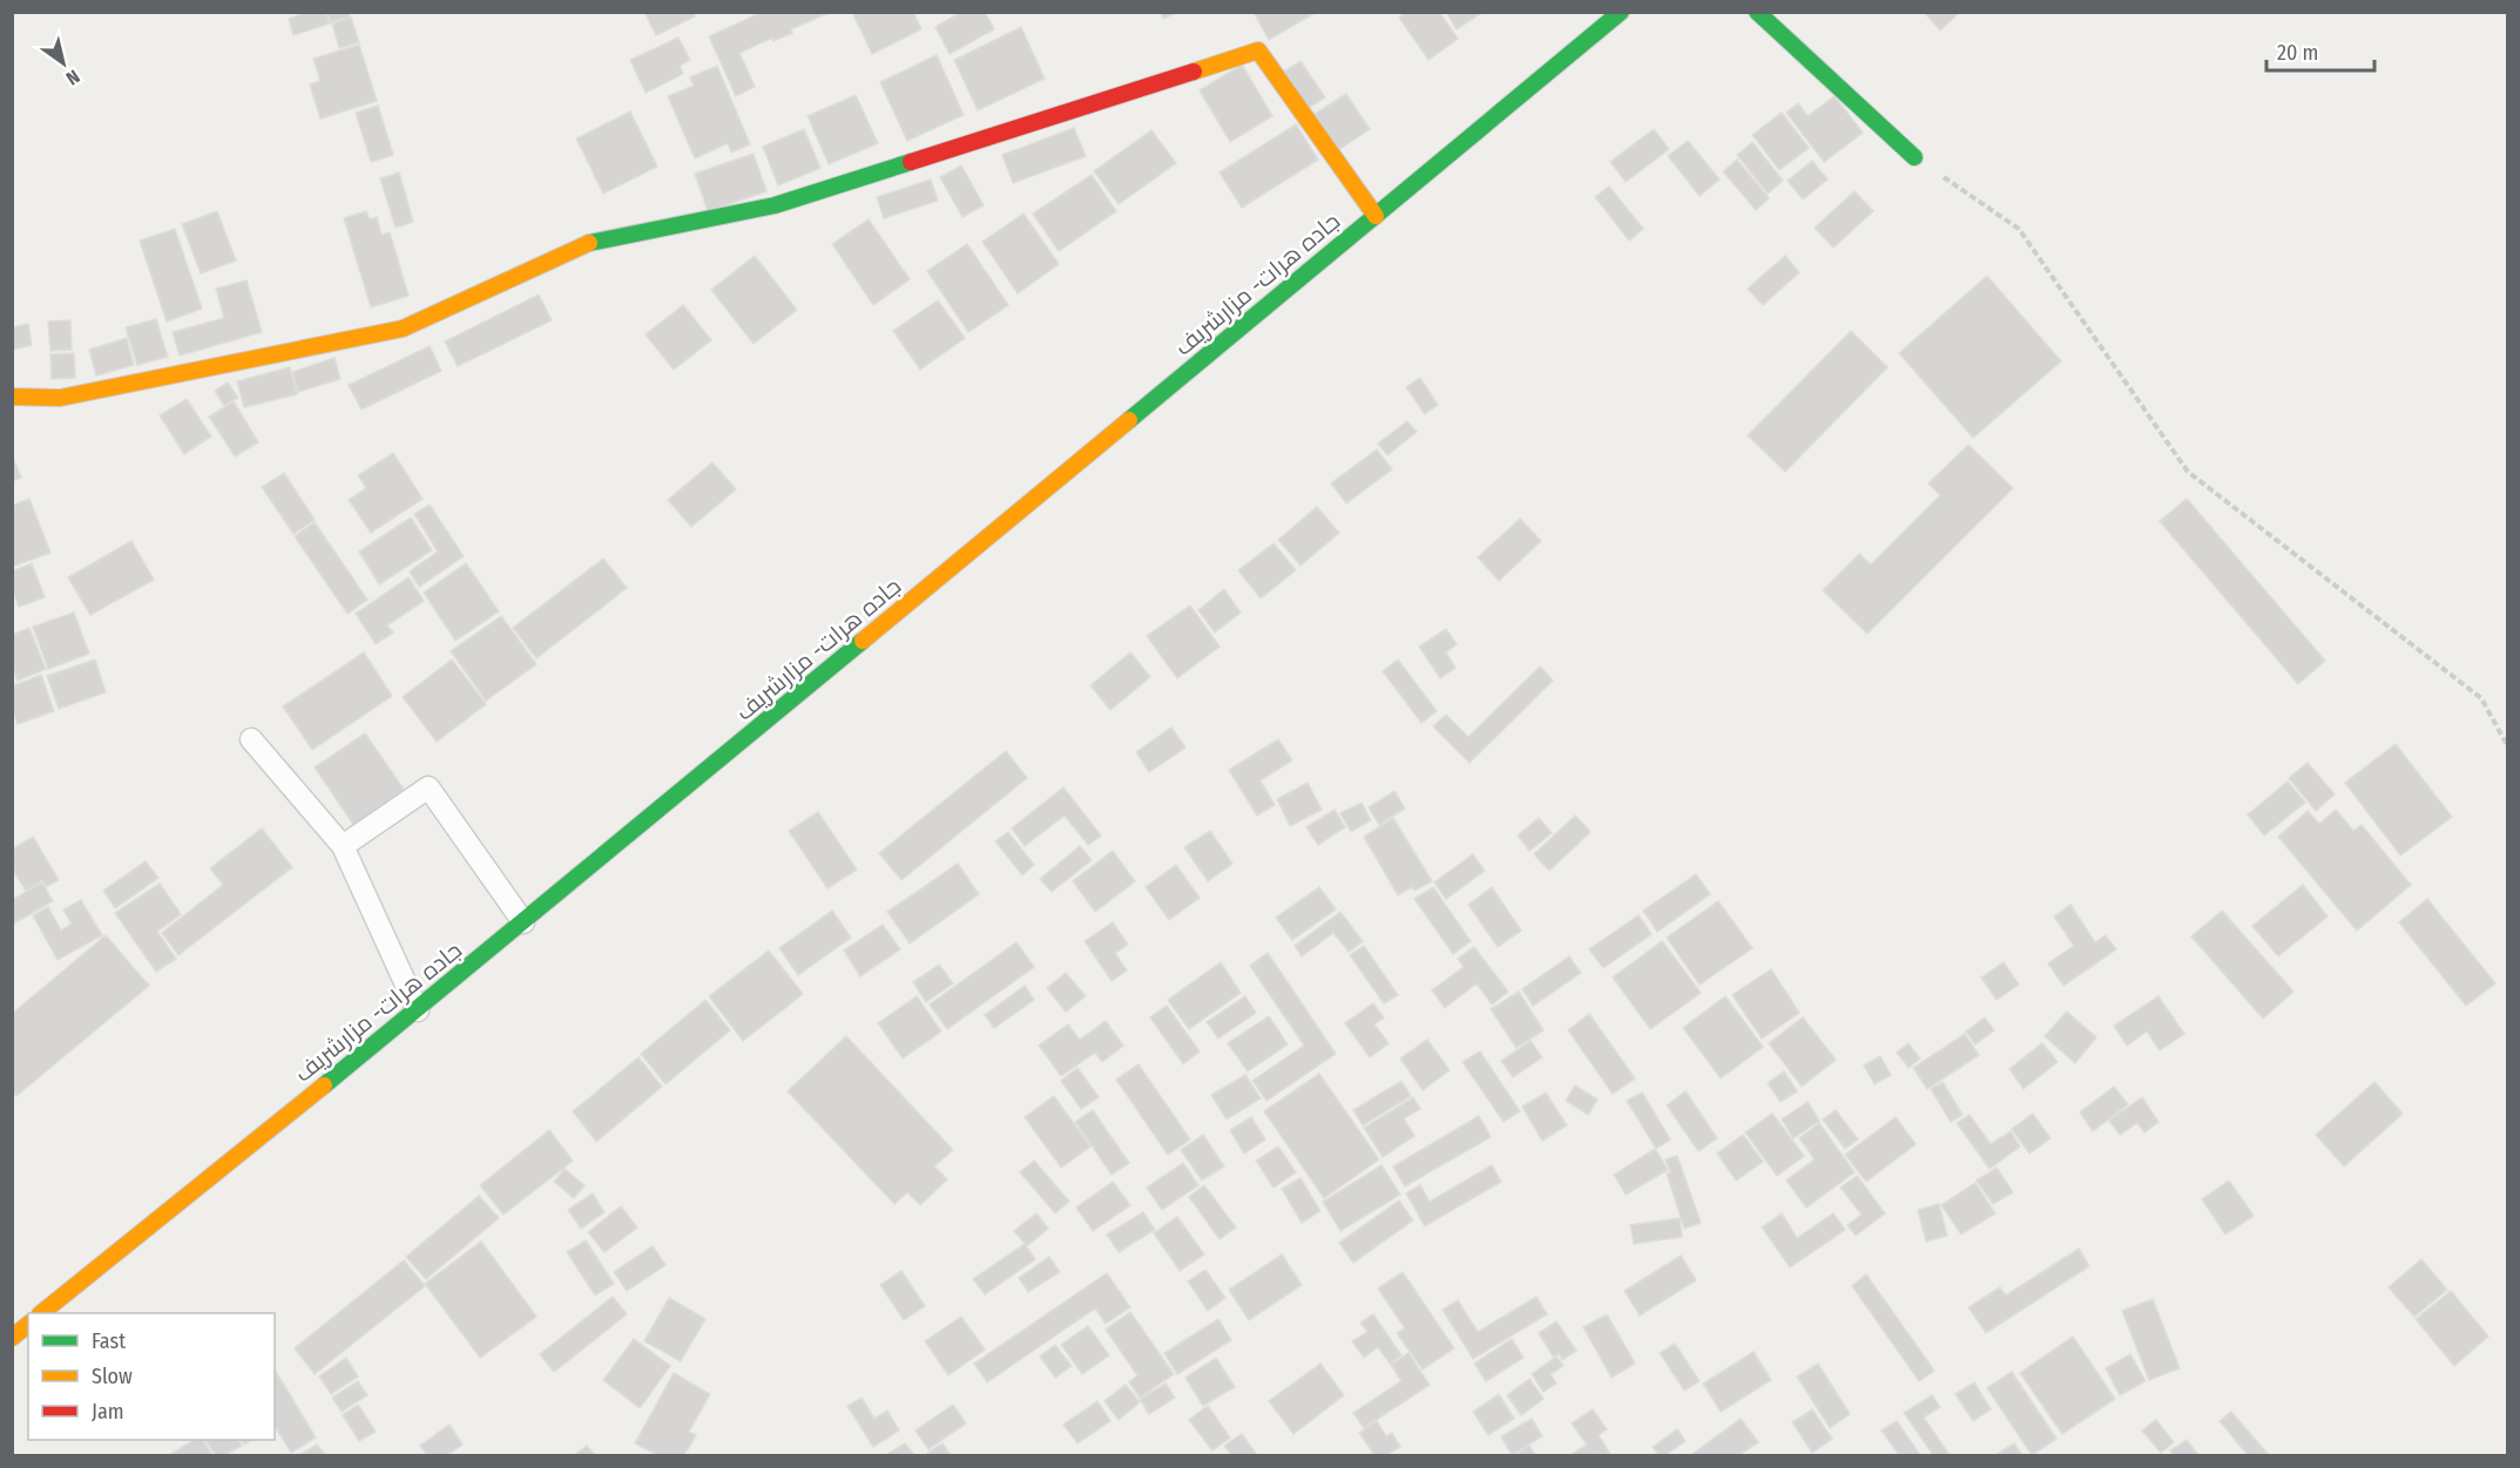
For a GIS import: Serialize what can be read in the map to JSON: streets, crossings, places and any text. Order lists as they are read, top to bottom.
{
  "streets": {
    "main road": ["جاده هرات- مزارشریف"]
  },
  "legend": ["Fast", "Slow", "Jam"],
  "scale_bar": "20 m",
  "north": "bottom right"
}
